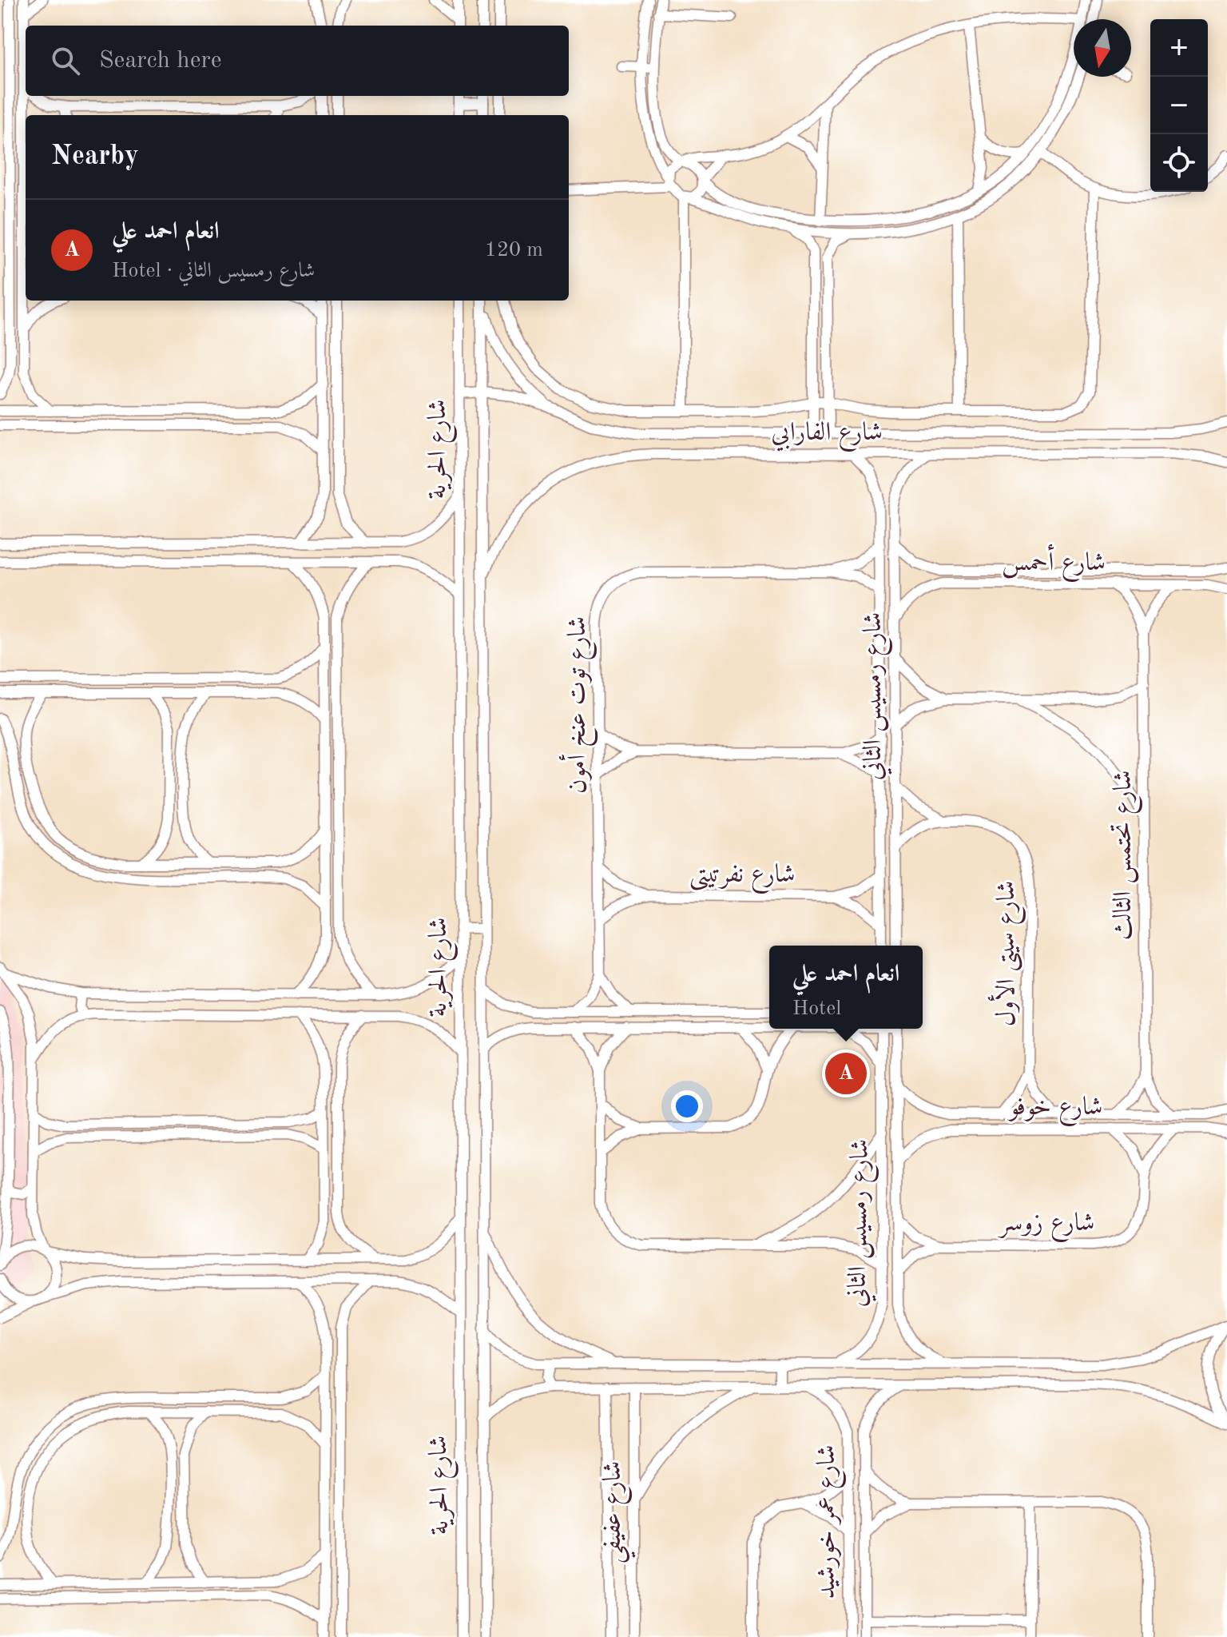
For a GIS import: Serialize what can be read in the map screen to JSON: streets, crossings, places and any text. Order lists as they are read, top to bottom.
{
  "streets": {
    "street": [
      "شارع الفارابي",
      "شارع الحرية",
      "شارع أحمس",
      "شارع رمسيس الثاني",
      "شارع توت عنخ أمون",
      "شارع تحتمس الثالث",
      "شارع نفرتيتى",
      "شارع سيتى الأول",
      "شارع خوفو",
      "شارع زوسر",
      "شارع عفيفي",
      "شارع عمر خورشيد"
    ]
  },
  "crossings": [
    ["شارع الفارابي", "شارع الحرية"],
    ["شارع الفارابي", "شارع رمسيس الثاني"],
    ["شارع أحمس", "شارع رمسيس الثاني"],
    ["شارع أحمس", "شارع تحتمس الثالث"],
    ["شارع رمسيس الثاني", "شارع توت عنخ أمون"],
    ["شارع رمسيس الثاني", "شارع نفرتيتى"],
    ["شارع رمسيس الثاني", "شارع سيتى الأول"],
    ["شارع رمسيس الثاني", "شارع خوفو"],
    ["شارع رمسيس الثاني", "شارع زوسر"],
    ["شارع توت عنخ أمون", "شارع نفرتيتى"],
    ["شارع تحتمس الثالث", "شارع خوفو"],
    ["شارع سيتى الأول", "شارع خوفو"],
    ["شارع خوفو", "شارع زوسر"]
  ],
  "north": "bottom",
  "page": {
    "map_buttons": ["+", "−"],
    "search": "Search here",
    "heading": "Nearby",
    "list": [
      {
        "mark": "A",
        "name": "انعام احمد علي",
        "note": "Hotel · شارع رمسيس الثاني",
        "value": "120 m"
      }
    ],
    "popup": ["انعام احمد علي", "Hotel"],
    "pins": "A"
  }
}
